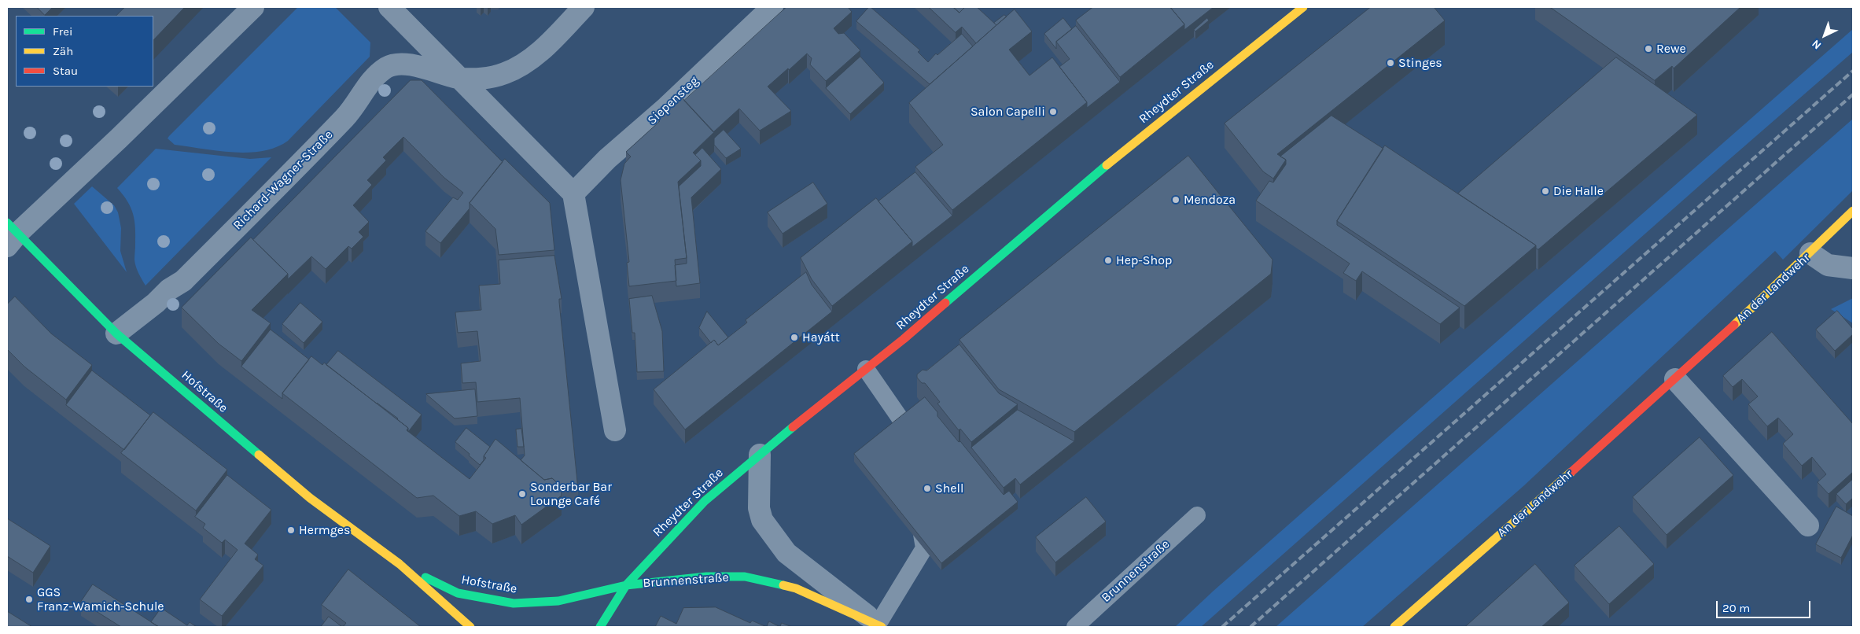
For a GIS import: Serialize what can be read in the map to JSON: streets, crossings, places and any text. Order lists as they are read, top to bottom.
{
  "streets": {
    "main road": [
      "Rheydter Straße",
      "An der Landwehr",
      "Hofstraße",
      "Brunnenstraße"
    ],
    "street": ["Siepensteg", "Richard-Wagner-Straße"]
  },
  "crossings": [
    ["Rheydter Straße", "Hofstraße"],
    ["Rheydter Straße", "Brunnenstraße"],
    ["Richard-Wagner-Straße", "Hofstraße"],
    ["Hofstraße", "Brunnenstraße"]
  ],
  "places": [
    "Rewe",
    "Stinges",
    "Salon Capelli",
    "Die Halle",
    "Mendoza",
    "Hep-Shop",
    "Hayátt",
    "Shell",
    "Sonderbar Bar Lounge Café",
    "Hermges",
    "GGS Franz-Wamich-Schule"
  ],
  "legend": ["Frei", "Zäh", "Stau"],
  "scale_bar": "20 m",
  "north": "bottom left"
}
